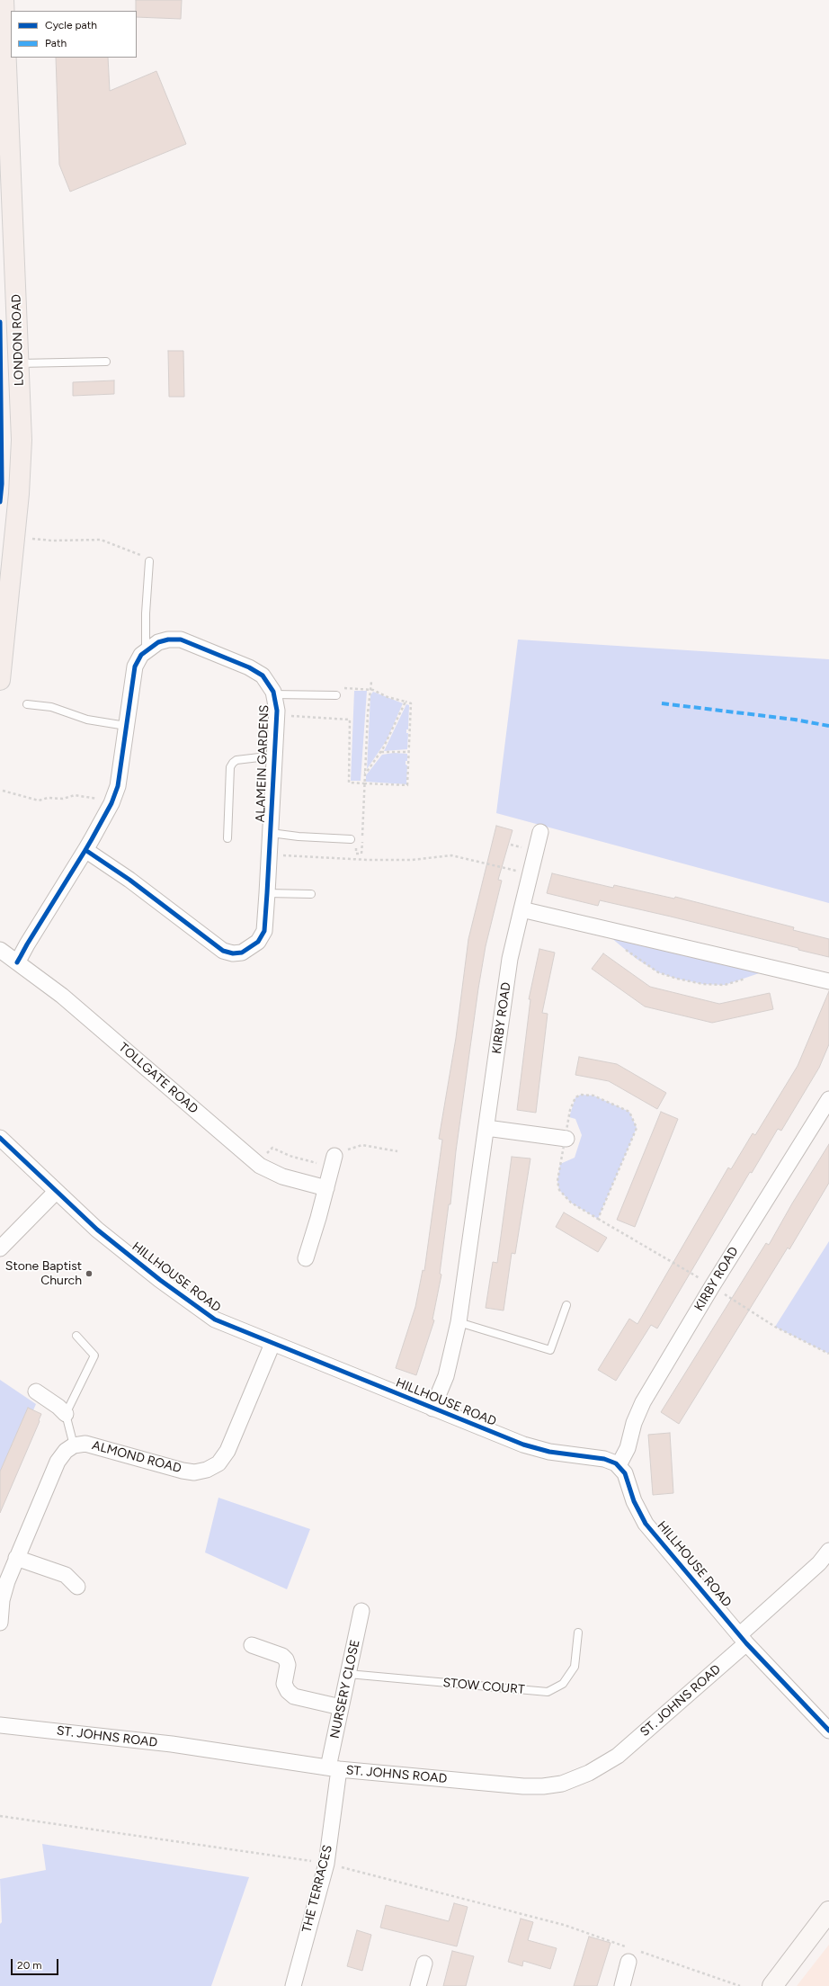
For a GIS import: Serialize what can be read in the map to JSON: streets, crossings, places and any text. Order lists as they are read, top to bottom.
{
  "streets": {
    "main road": ["LONDON ROAD"],
    "street": [
      "ALAMEIN GARDENS",
      "KIRBY ROAD",
      "TOLLGATE ROAD",
      "HILLHOUSE ROAD",
      "ALMOND ROAD",
      "NURSERY CLOSE",
      "ST. JOHNS ROAD",
      "THE TERRACES"
    ],
    "lane": ["STOW COURT"]
  },
  "crossings": [
    ["KIRBY ROAD", "HILLHOUSE ROAD"],
    ["HILLHOUSE ROAD", "ALMOND ROAD"],
    ["HILLHOUSE ROAD", "ST. JOHNS ROAD"],
    ["STOW COURT", "NURSERY CLOSE"],
    ["NURSERY CLOSE", "ST. JOHNS ROAD"],
    ["NURSERY CLOSE", "THE TERRACES"],
    ["ST. JOHNS ROAD", "THE TERRACES"]
  ],
  "places": ["Stone Baptist Church"],
  "legend": ["Cycle path", "Path"],
  "scale_bar": "20 m"
}
